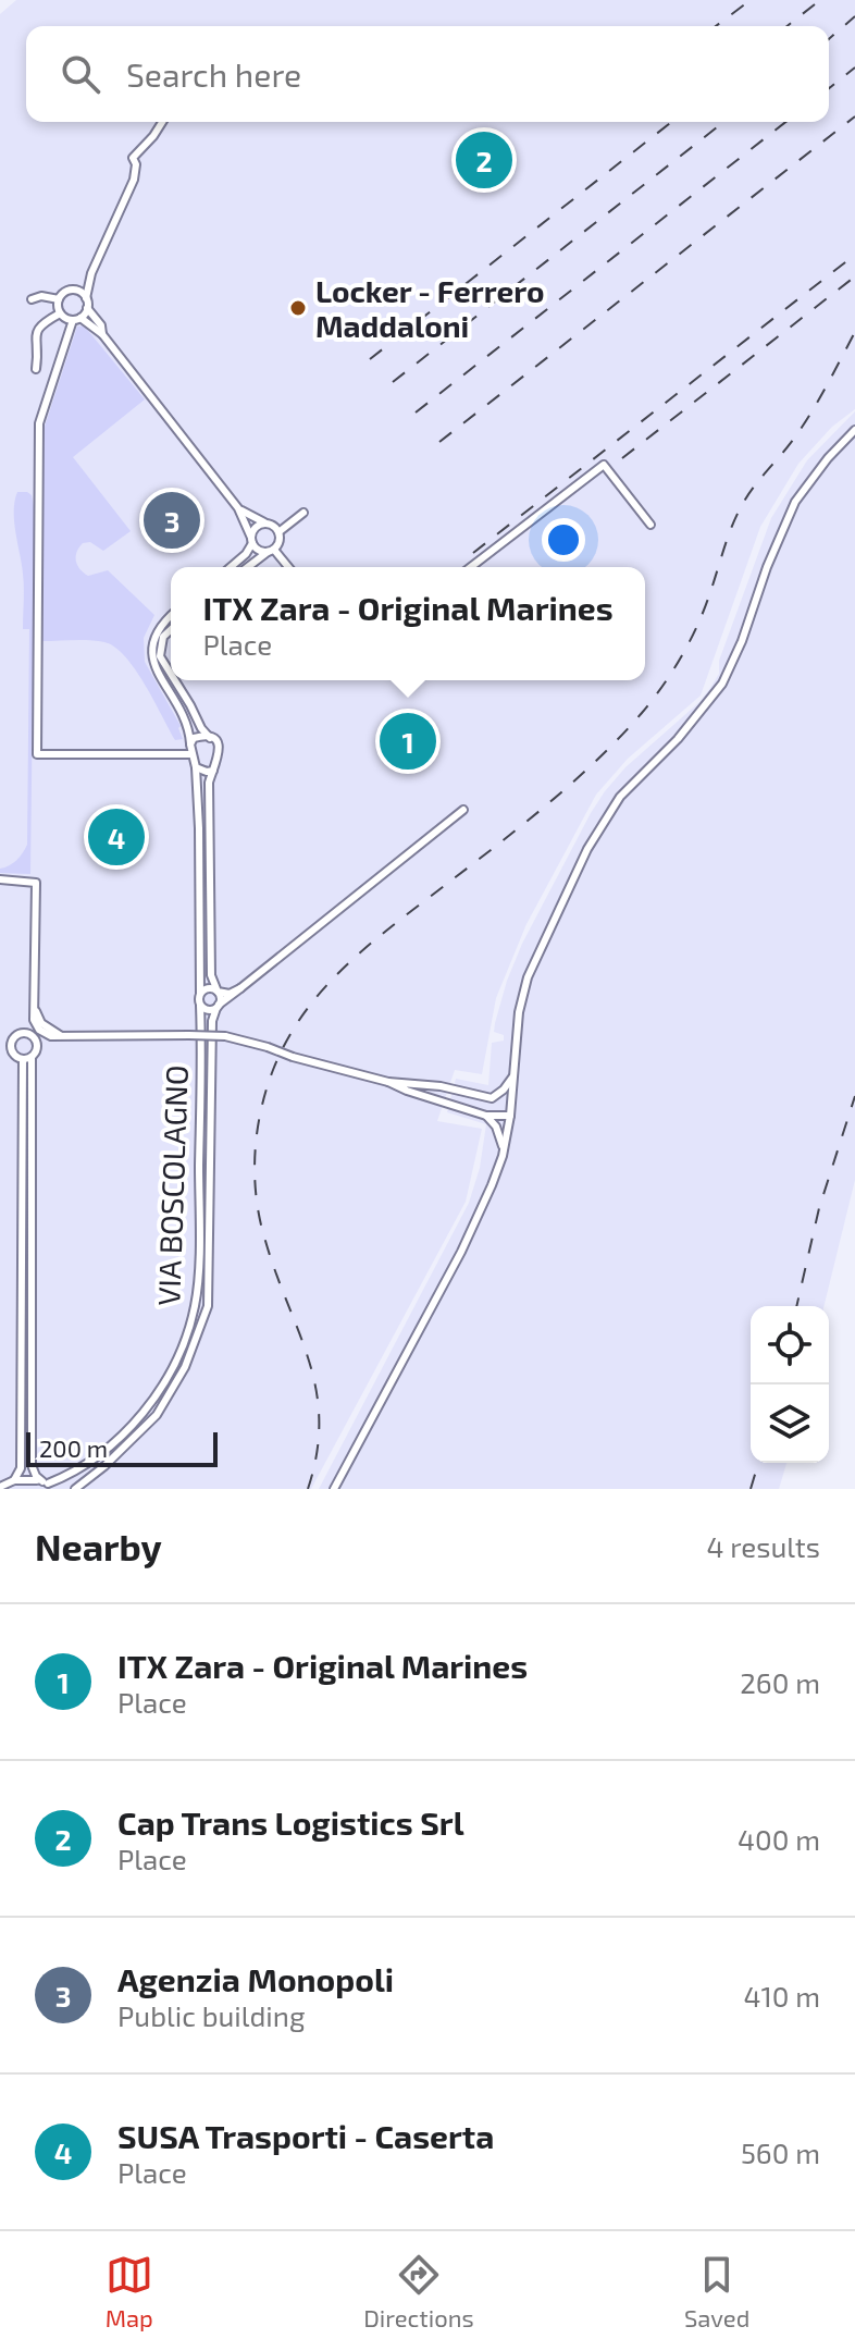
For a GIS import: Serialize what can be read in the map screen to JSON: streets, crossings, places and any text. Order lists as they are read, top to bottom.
{
  "streets": {
    "street": ["VIA BOSCOLAGNO"]
  },
  "places": ["Locker - Ferrero Maddaloni"],
  "scale_bar": "200 m",
  "page": {
    "search": "Search here",
    "pins": [
      "2",
      "3",
      "1",
      "4"
    ],
    "popup": ["ITX Zara - Original Marines", "Place"],
    "scale": "200 m",
    "heading": ["Nearby", "4 results"],
    "list": [
      {
        "mark": "1",
        "name": "ITX Zara - Original Marines",
        "note": "Place",
        "value": "260 m"
      },
      {
        "mark": "2",
        "name": "Cap Trans Logistics Srl",
        "note": "Place",
        "value": "400 m"
      },
      {
        "mark": "3",
        "name": "Agenzia Monopoli",
        "note": "Public building",
        "value": "410 m"
      },
      {
        "mark": "4",
        "name": "SUSA Trasporti - Caserta",
        "note": "Place",
        "value": "560 m"
      }
    ],
    "nav": ["Map", "Directions", "Saved"]
  }
}
